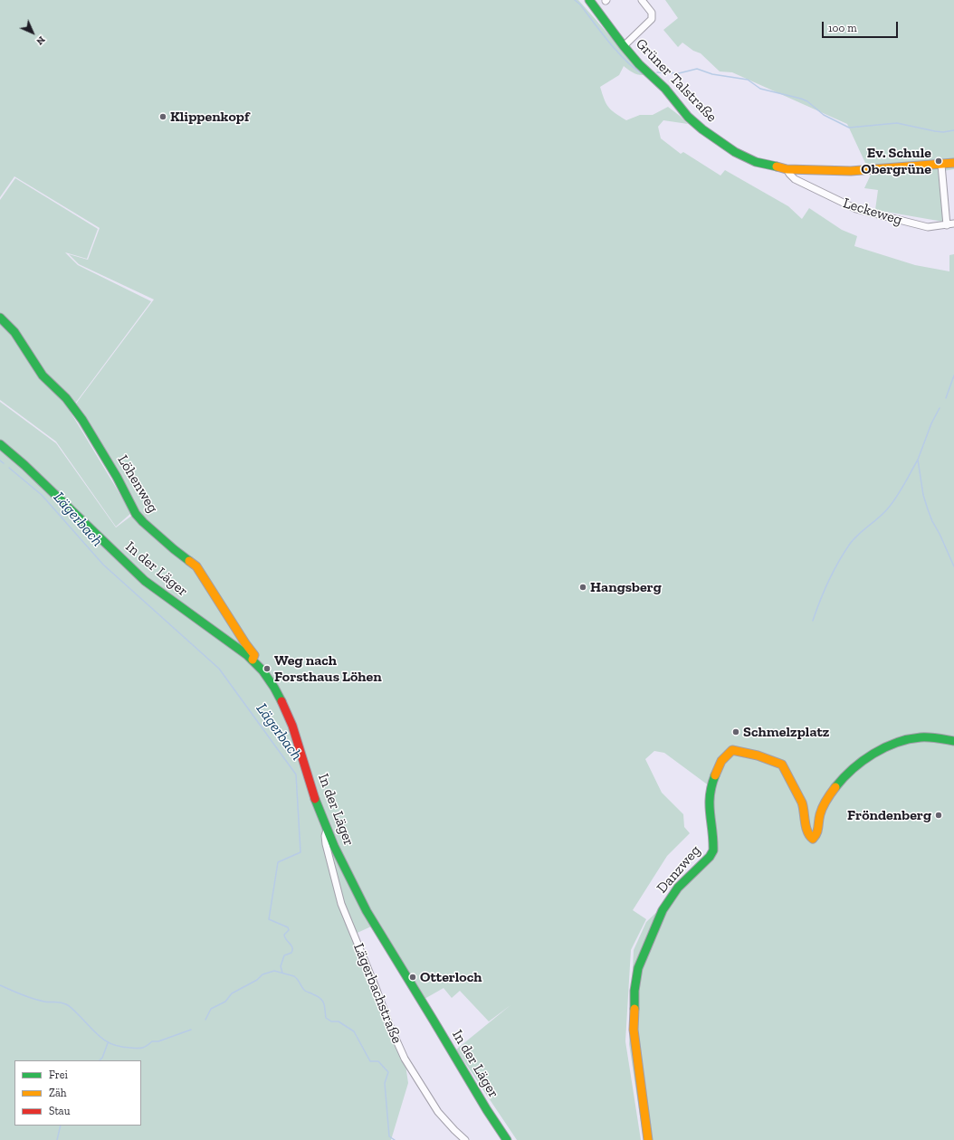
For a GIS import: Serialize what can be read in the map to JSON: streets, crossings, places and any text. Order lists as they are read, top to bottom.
{
  "streets": {
    "main road": [
      "Grüner Talstraße",
      "Löhenweg",
      "In der Läger",
      "Danzweg"
    ],
    "street": ["Leckeweg", "Lägerbachstraße"]
  },
  "crossings": [
    ["Grüner Talstraße", "Leckeweg"],
    ["Löhenweg", "In der Läger"],
    ["In der Läger", "Lägerbachstraße"]
  ],
  "water": ["Lägerbach"],
  "places": [
    "Klippenkopf",
    "Ev. Schule Obergrüne",
    "Hangsberg",
    "Weg nach Forsthaus Löhen",
    "Schmelzplatz",
    "Fröndenberg",
    "Otterloch"
  ],
  "legend": ["Frei", "Zäh", "Stau"],
  "scale_bar": "100 m",
  "north": "bottom right"
}
